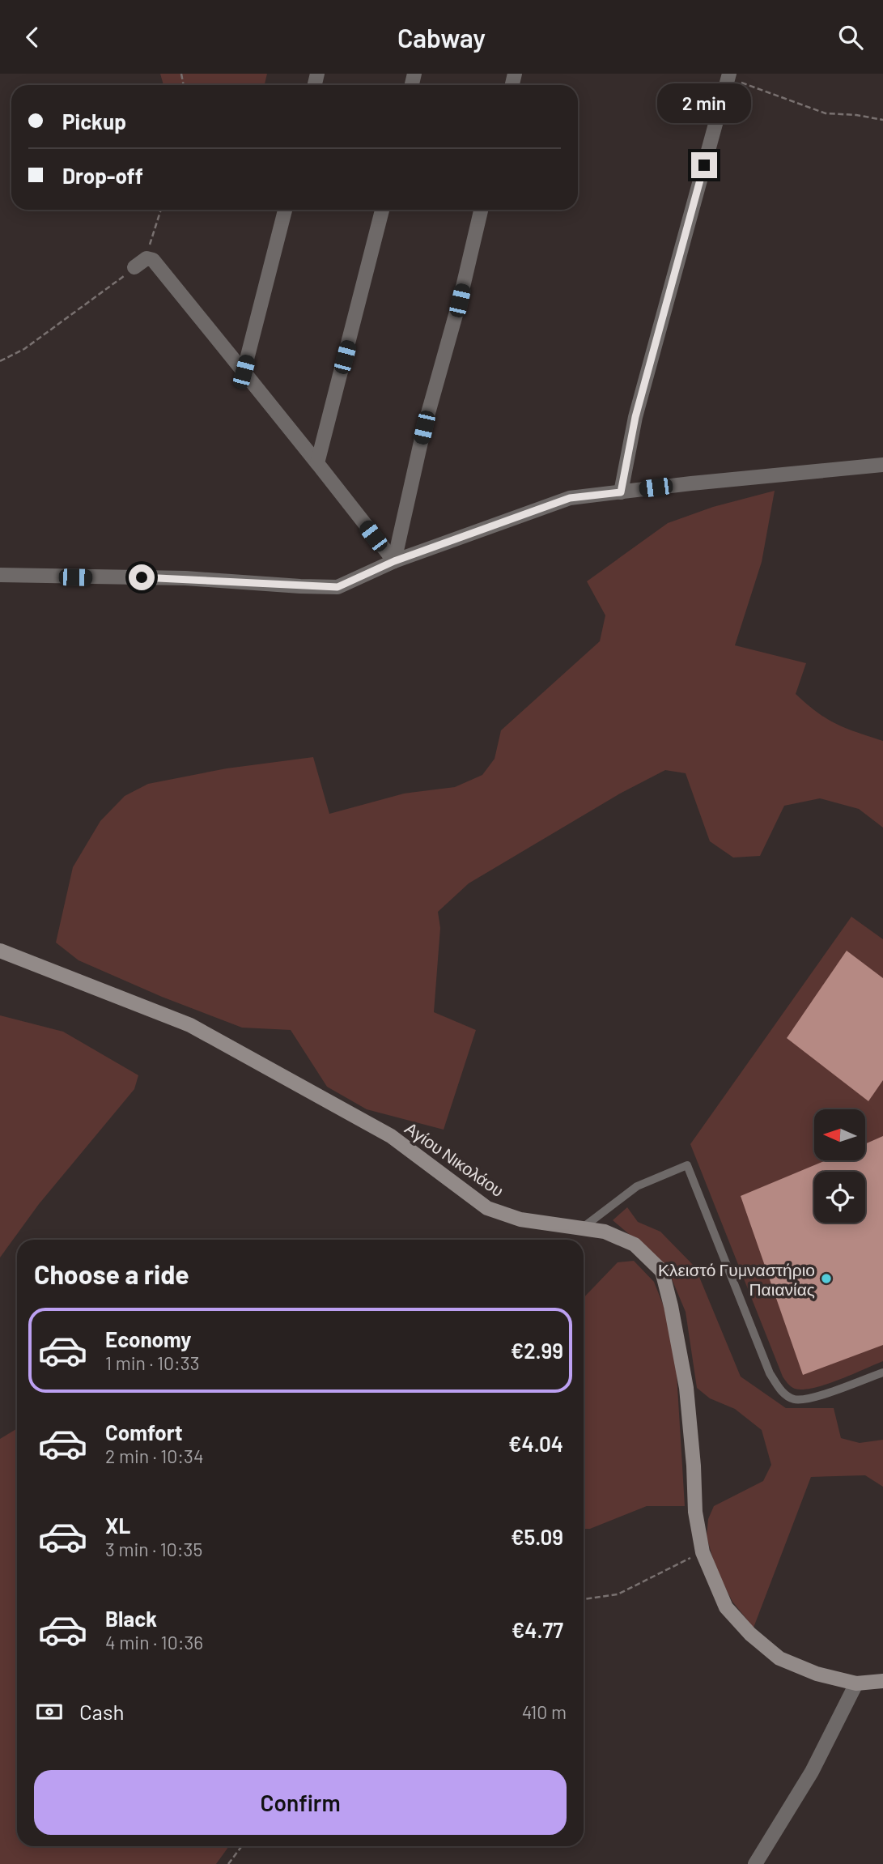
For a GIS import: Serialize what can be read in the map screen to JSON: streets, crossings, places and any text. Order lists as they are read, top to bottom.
{
  "streets": {
    "street": ["Αγίου Νικολάου"]
  },
  "places": ["Κλειστό Γυμναστήριο Παιανίας"],
  "north": "left",
  "page": {
    "header": "Cabway",
    "bubble": "2 min",
    "banner": ["Pickup", "Drop-off"],
    "heading": "Choose a ride",
    "list": [
      {
        "name": "Economy",
        "note": "1 min · 10:33",
        "value": "€2.99"
      },
      {
        "name": "Comfort",
        "note": "2 min · 10:34",
        "value": "€4.04"
      },
      {
        "name": "XL",
        "note": "3 min · 10:35",
        "value": "€5.09"
      },
      {
        "name": "Black",
        "note": "4 min · 10:36",
        "value": "€4.77"
      }
    ],
    "pay": ["Cash", "410 m"],
    "buttons": "Confirm"
  }
}
